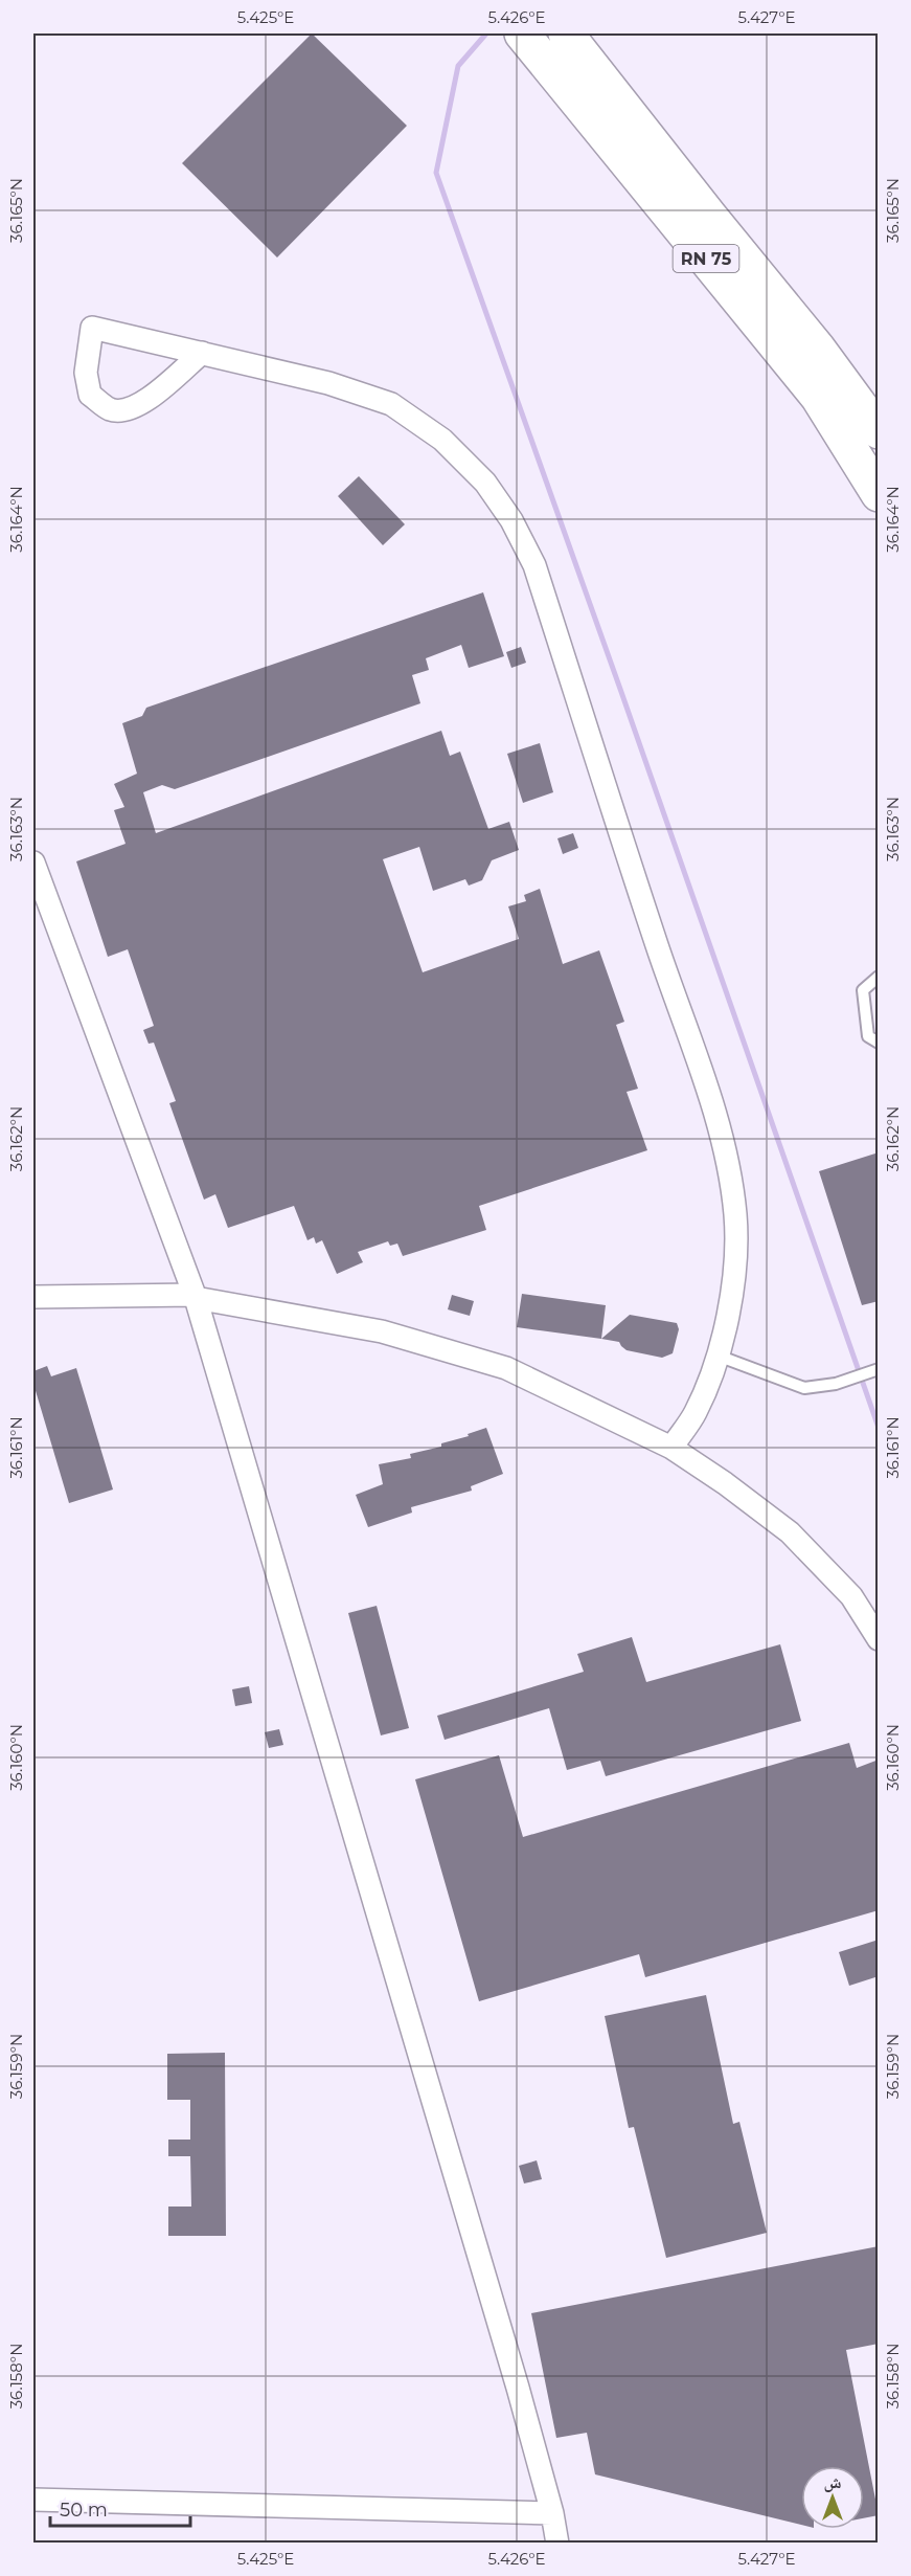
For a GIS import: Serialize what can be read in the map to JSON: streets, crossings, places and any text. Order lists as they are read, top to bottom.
{
  "streets": {
    "highway": ["RN 75"]
  },
  "scale_bar": "50 m",
  "north": "top",
  "coordinates": [
    "5.425°E",
    "5.426°E",
    "5.427°E",
    "36.165°N",
    "36.164°N",
    "36.163°N",
    "36.162°N",
    "36.161°N",
    "36.160°N",
    "36.159°N",
    "36.158°N"
  ]
}
